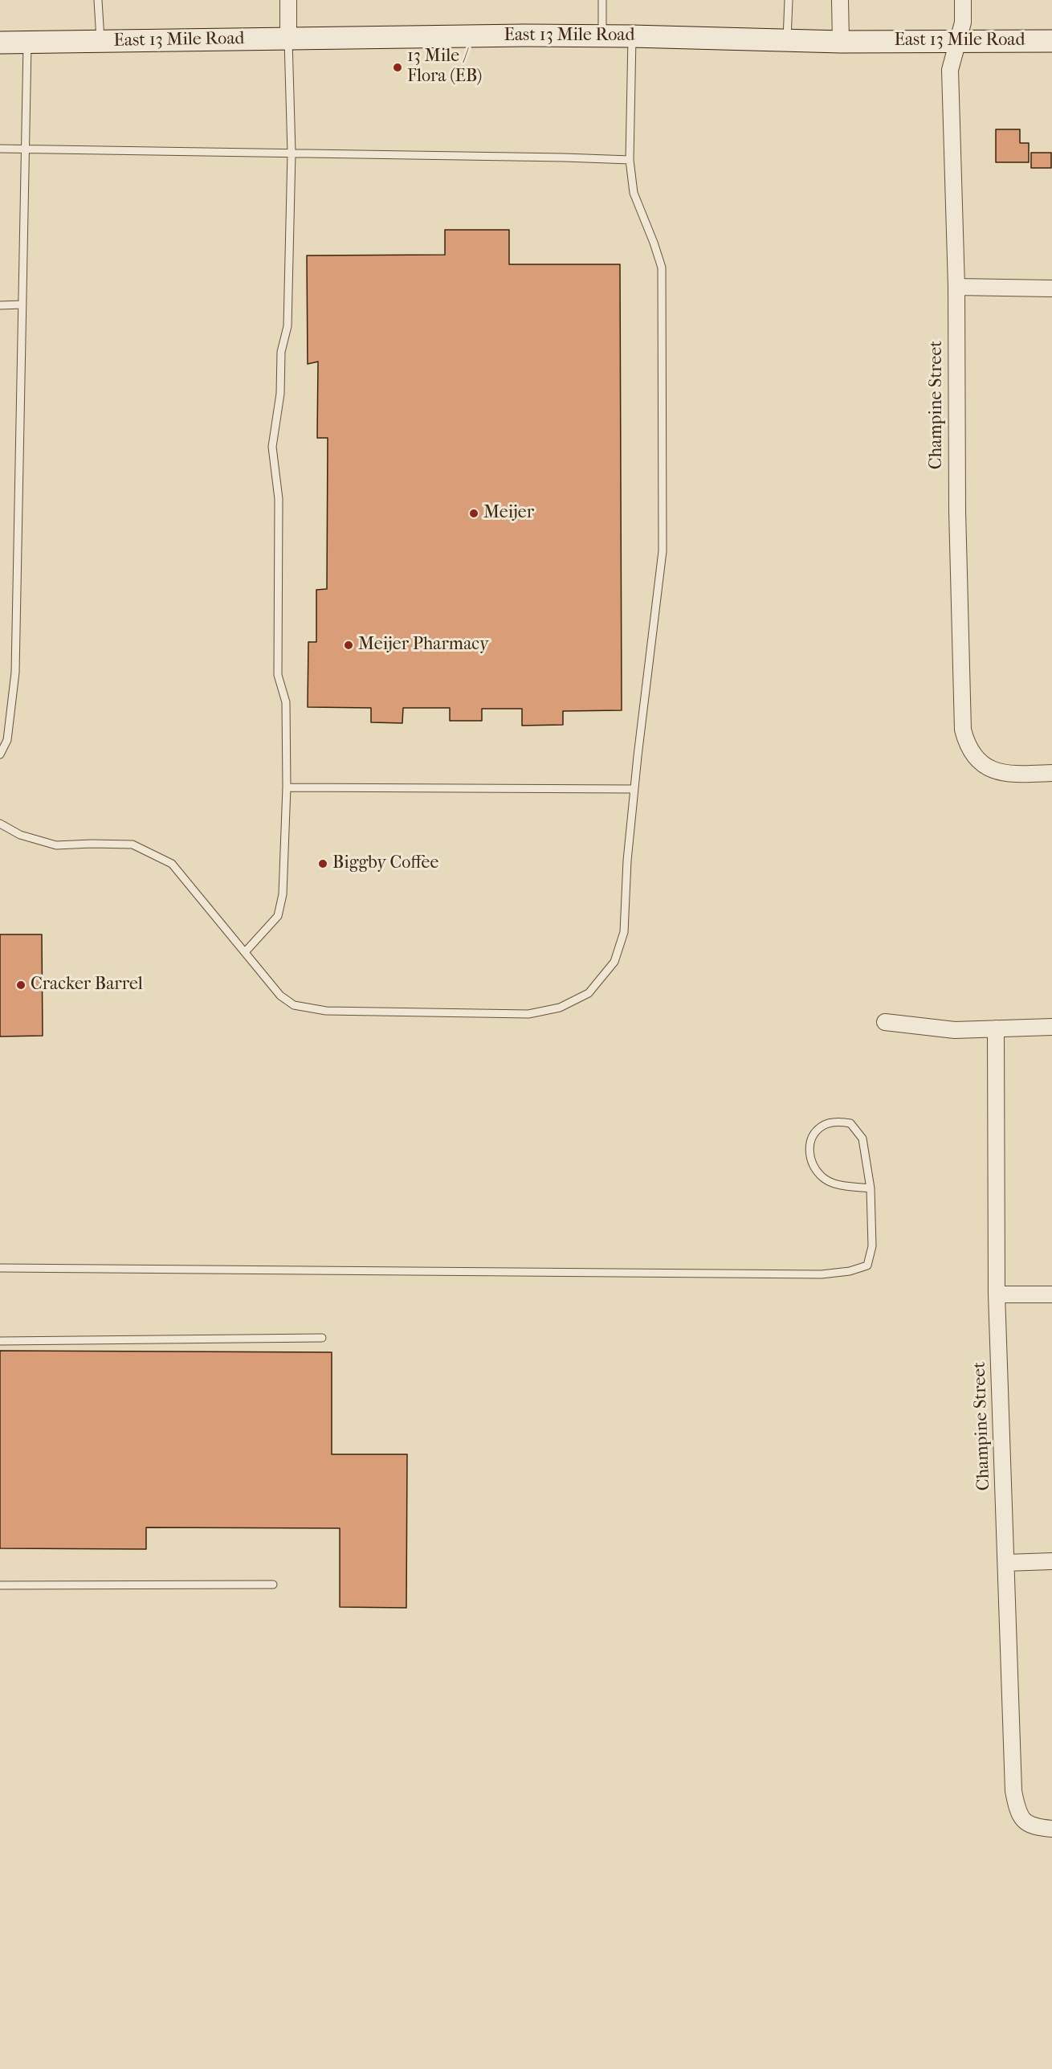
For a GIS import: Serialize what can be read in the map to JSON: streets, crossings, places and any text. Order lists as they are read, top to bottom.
{
  "streets": {
    "main road": ["East 13 Mile Road"],
    "street": ["Champine Street"]
  },
  "crossings": [
    ["East 13 Mile Road", "Champine Street"]
  ],
  "places": [
    "13 Mile / Flora (EB)",
    "Meijer",
    "Meijer Pharmacy",
    "Biggby Coffee",
    "Cracker Barrel"
  ]
}
